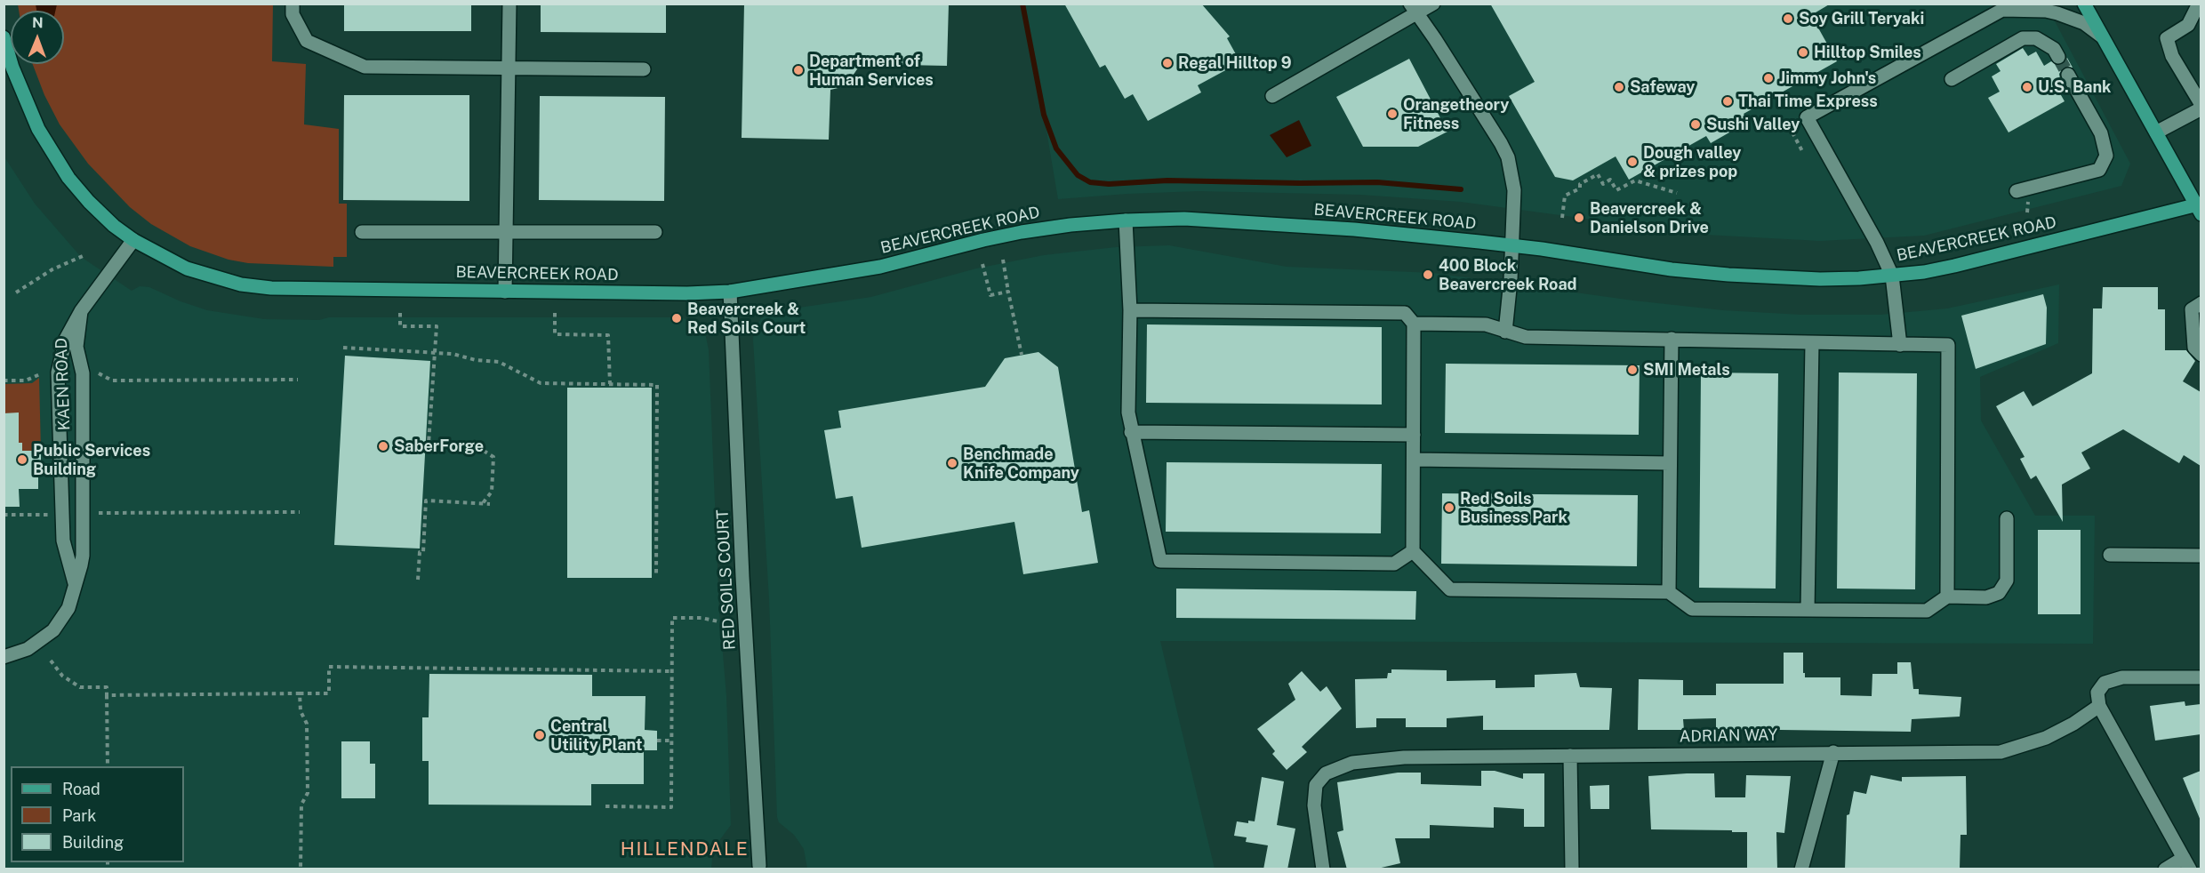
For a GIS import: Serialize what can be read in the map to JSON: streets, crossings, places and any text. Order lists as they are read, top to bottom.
{
  "streets": {
    "main road": ["BEAVERCREEK ROAD"],
    "street": ["KAEN ROAD", "RED SOILS COURT", "ADRIAN WAY"]
  },
  "crossings": [
    ["BEAVERCREEK ROAD", "KAEN ROAD"],
    ["BEAVERCREEK ROAD", "RED SOILS COURT"]
  ],
  "districts": ["HILLENDALE"],
  "places": [
    "Soy Grill Teryaki",
    "Hilltop Smiles",
    "Regal Hilltop 9",
    "Department of Human Services",
    "Jimmy John's",
    "Safeway",
    "U.S. Bank",
    "Thai Time Express",
    "Orangetheory Fitness",
    "Sushi Valley",
    "Dough valley & prizes pop",
    "Beavercreek & Danielson Drive",
    "400 Block Beavercreek Road",
    "Beavercreek & Red Soils Court",
    "SMI Metals",
    "SaberForge",
    "Public Services Building",
    "Benchmade Knife Company",
    "Red Soils Business Park",
    "Central Utility Plant"
  ],
  "legend": ["Road", "Park", "Building"],
  "north": "top"
}
